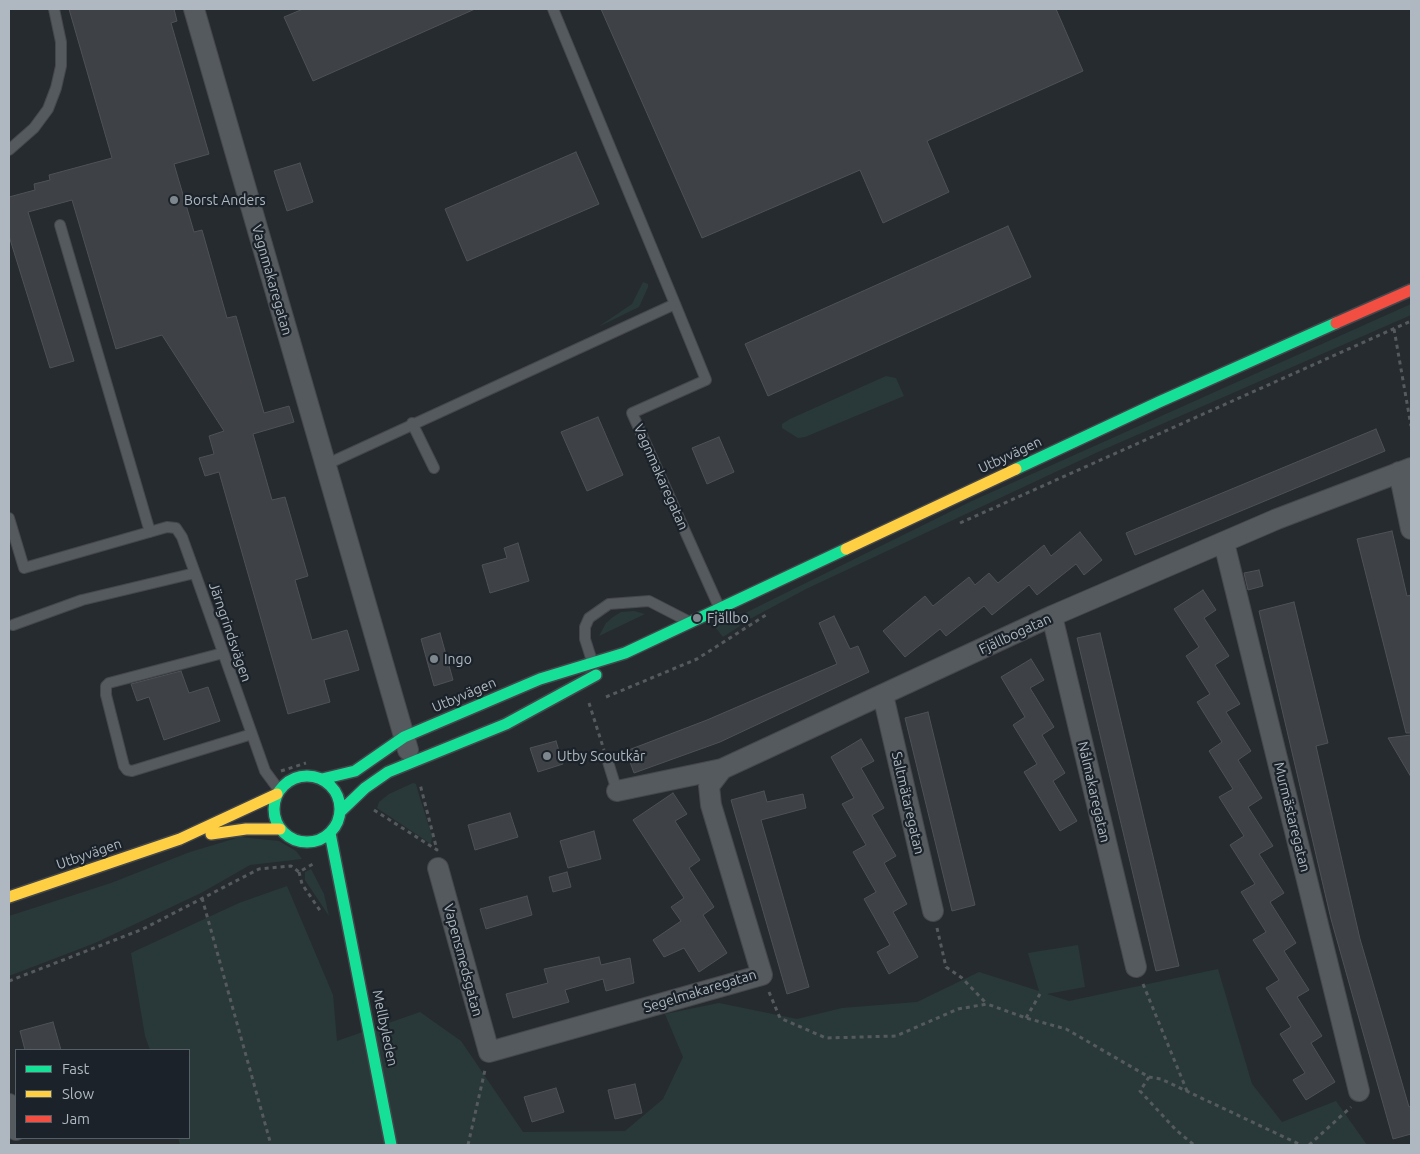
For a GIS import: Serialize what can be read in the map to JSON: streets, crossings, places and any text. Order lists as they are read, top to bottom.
{
  "streets": {
    "street": [
      "Vagnmakaregatan",
      "Utbyvägen",
      "Fjällbogatan",
      "Nålmakaregatan",
      "Saltmätaregatan",
      "Murmästaregatan",
      "Vapensmedsgatan",
      "Segelmakaregatan",
      "Mellbyleden"
    ],
    "lane": ["Järngrindsvägen"]
  },
  "crossings": [
    ["Vagnmakaregatan", "Utbyvägen"],
    ["Utbyvägen", "Järngrindsvägen"],
    ["Utbyvägen", "Mellbyleden"],
    ["Järngrindsvägen", "Mellbyleden"],
    ["Fjällbogatan", "Nålmakaregatan"],
    ["Fjällbogatan", "Saltmätaregatan"],
    ["Fjällbogatan", "Murmästaregatan"],
    ["Fjällbogatan", "Segelmakaregatan"],
    ["Vapensmedsgatan", "Segelmakaregatan"]
  ],
  "places": [
    "Borst Anders",
    "Fjällbo",
    "Ingo",
    "Utby Scoutkår"
  ],
  "legend": ["Fast", "Slow", "Jam"]
}
